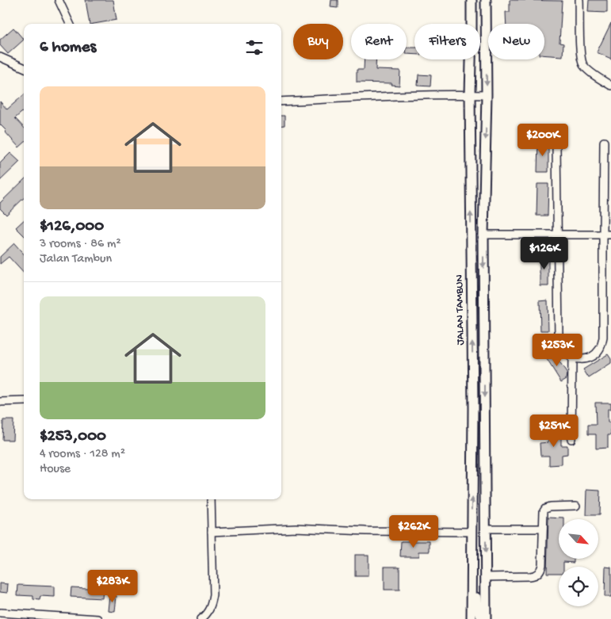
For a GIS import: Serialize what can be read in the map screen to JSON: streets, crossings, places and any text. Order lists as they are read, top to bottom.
{
  "streets": {
    "main road": ["JALAN TAMBUN"]
  },
  "north": "bottom right",
  "page": {
    "chip": [
      "Buy",
      "Rent",
      "Filters",
      "New"
    ],
    "heading": "6 homes",
    "list": [
      {
        "name": "$126,000",
        "note": "3 rooms · 86 m² · Jalan Tambun"
      },
      {
        "name": "$253,000",
        "note": "4 rooms · 128 m² · House"
      }
    ],
    "price": [
      "$200K",
      "$126K",
      "$253K",
      "$251K",
      "$262K",
      "$283K"
    ]
  }
}
